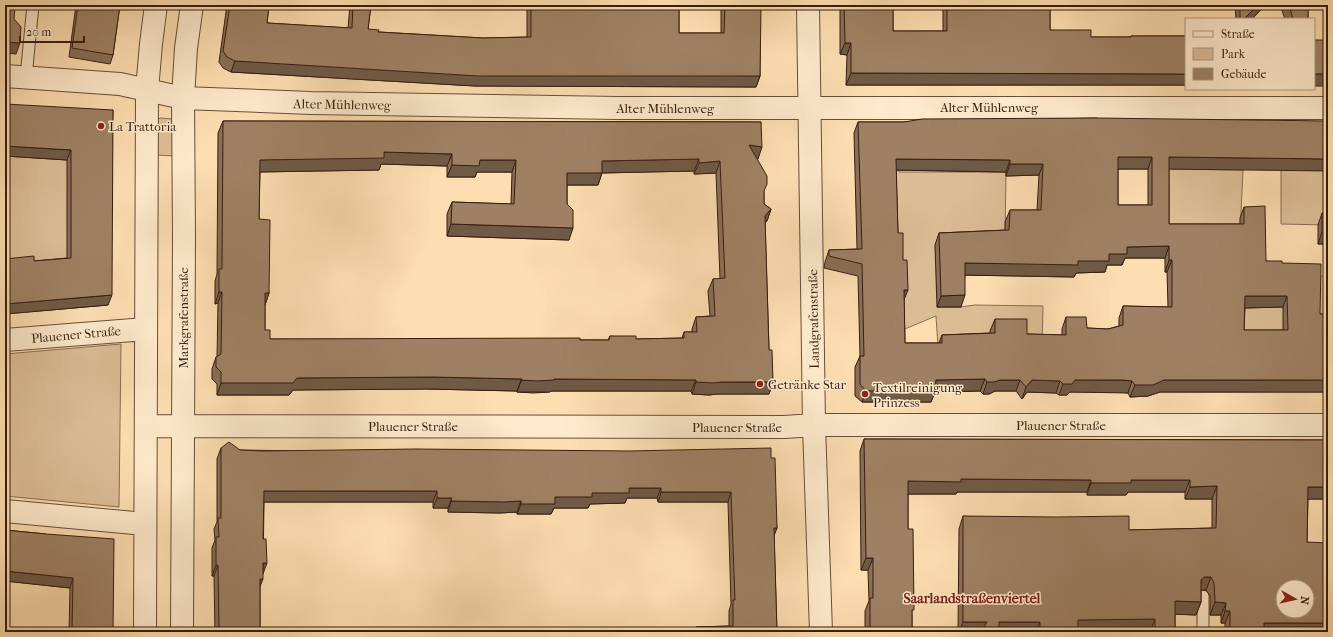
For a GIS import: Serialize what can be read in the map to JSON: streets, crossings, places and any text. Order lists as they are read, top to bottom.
{
  "streets": {
    "street": [
      "Alter Mühlenweg",
      "Markgrafenstraße",
      "Landgrafenstraße",
      "Plauener Straße"
    ]
  },
  "crossings": [
    ["Alter Mühlenweg", "Markgrafenstraße"],
    ["Alter Mühlenweg", "Landgrafenstraße"],
    ["Markgrafenstraße", "Plauener Straße"],
    ["Landgrafenstraße", "Plauener Straße"]
  ],
  "districts": ["Saarlandstraßenviertel"],
  "places": ["La Trattoria", "Getränke Star", "Textilreinigung Prinzess"],
  "legend": ["Straße", "Park", "Gebäude"],
  "scale_bar": "20 m",
  "north": "right"
}
